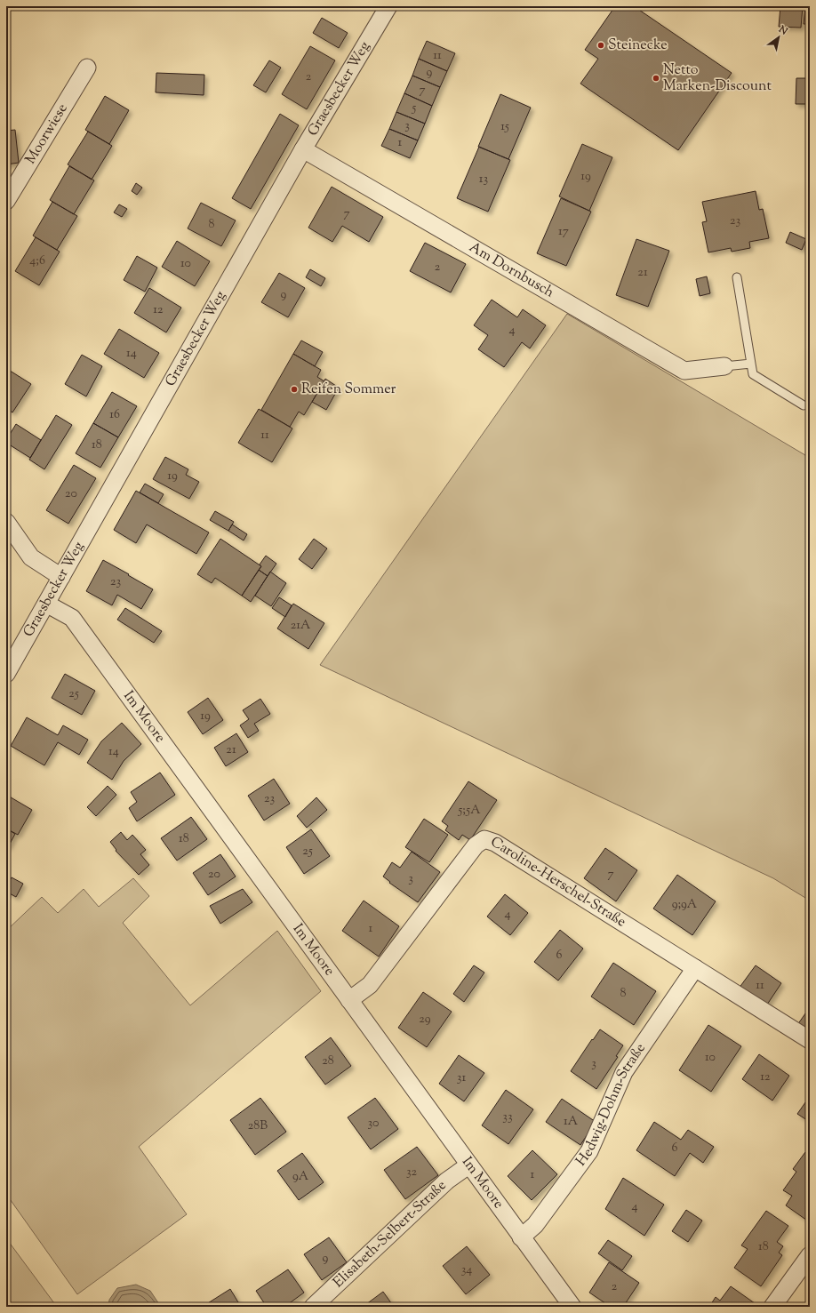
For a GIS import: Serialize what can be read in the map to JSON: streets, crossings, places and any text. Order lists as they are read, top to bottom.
{
  "streets": {
    "street": [
      "Graesbecker Weg",
      "Moorwiese",
      "Am Dornbusch",
      "Im Moore",
      "Caroline-Herschel-Straße",
      "Hedwig-Dohm-Straße",
      "Elisabeth-Selbert-Straße"
    ]
  },
  "crossings": [
    ["Graesbecker Weg", "Am Dornbusch"],
    ["Graesbecker Weg", "Im Moore"],
    ["Im Moore", "Caroline-Herschel-Straße"],
    ["Im Moore", "Hedwig-Dohm-Straße"],
    ["Im Moore", "Elisabeth-Selbert-Straße"],
    ["Caroline-Herschel-Straße", "Hedwig-Dohm-Straße"]
  ],
  "places": ["Steinecke", "Netto Marken-Discount", "Reifen Sommer"],
  "house_numbers": [
    "11",
    "9",
    "2",
    "7",
    "5",
    "3",
    "15",
    "1",
    "19",
    "13",
    "7",
    "23",
    "8",
    "17",
    "4;6",
    "10",
    "2",
    "21",
    "9",
    "12",
    "4",
    "14",
    "16",
    "11",
    "18",
    "19",
    "20",
    "23",
    "21A",
    "25",
    "19",
    "21",
    "14",
    "23",
    "5;5A",
    "18",
    "25",
    "20",
    "7",
    "3",
    "9;9A",
    "4",
    "1",
    "6",
    "11",
    "8",
    "29",
    "10",
    "28",
    "3",
    "12",
    "31",
    "33",
    "1A",
    "30",
    "28B",
    "6",
    "32",
    "1",
    "9A",
    "4",
    "18",
    "9",
    "34",
    "2"
  ],
  "north": "top right"
}
